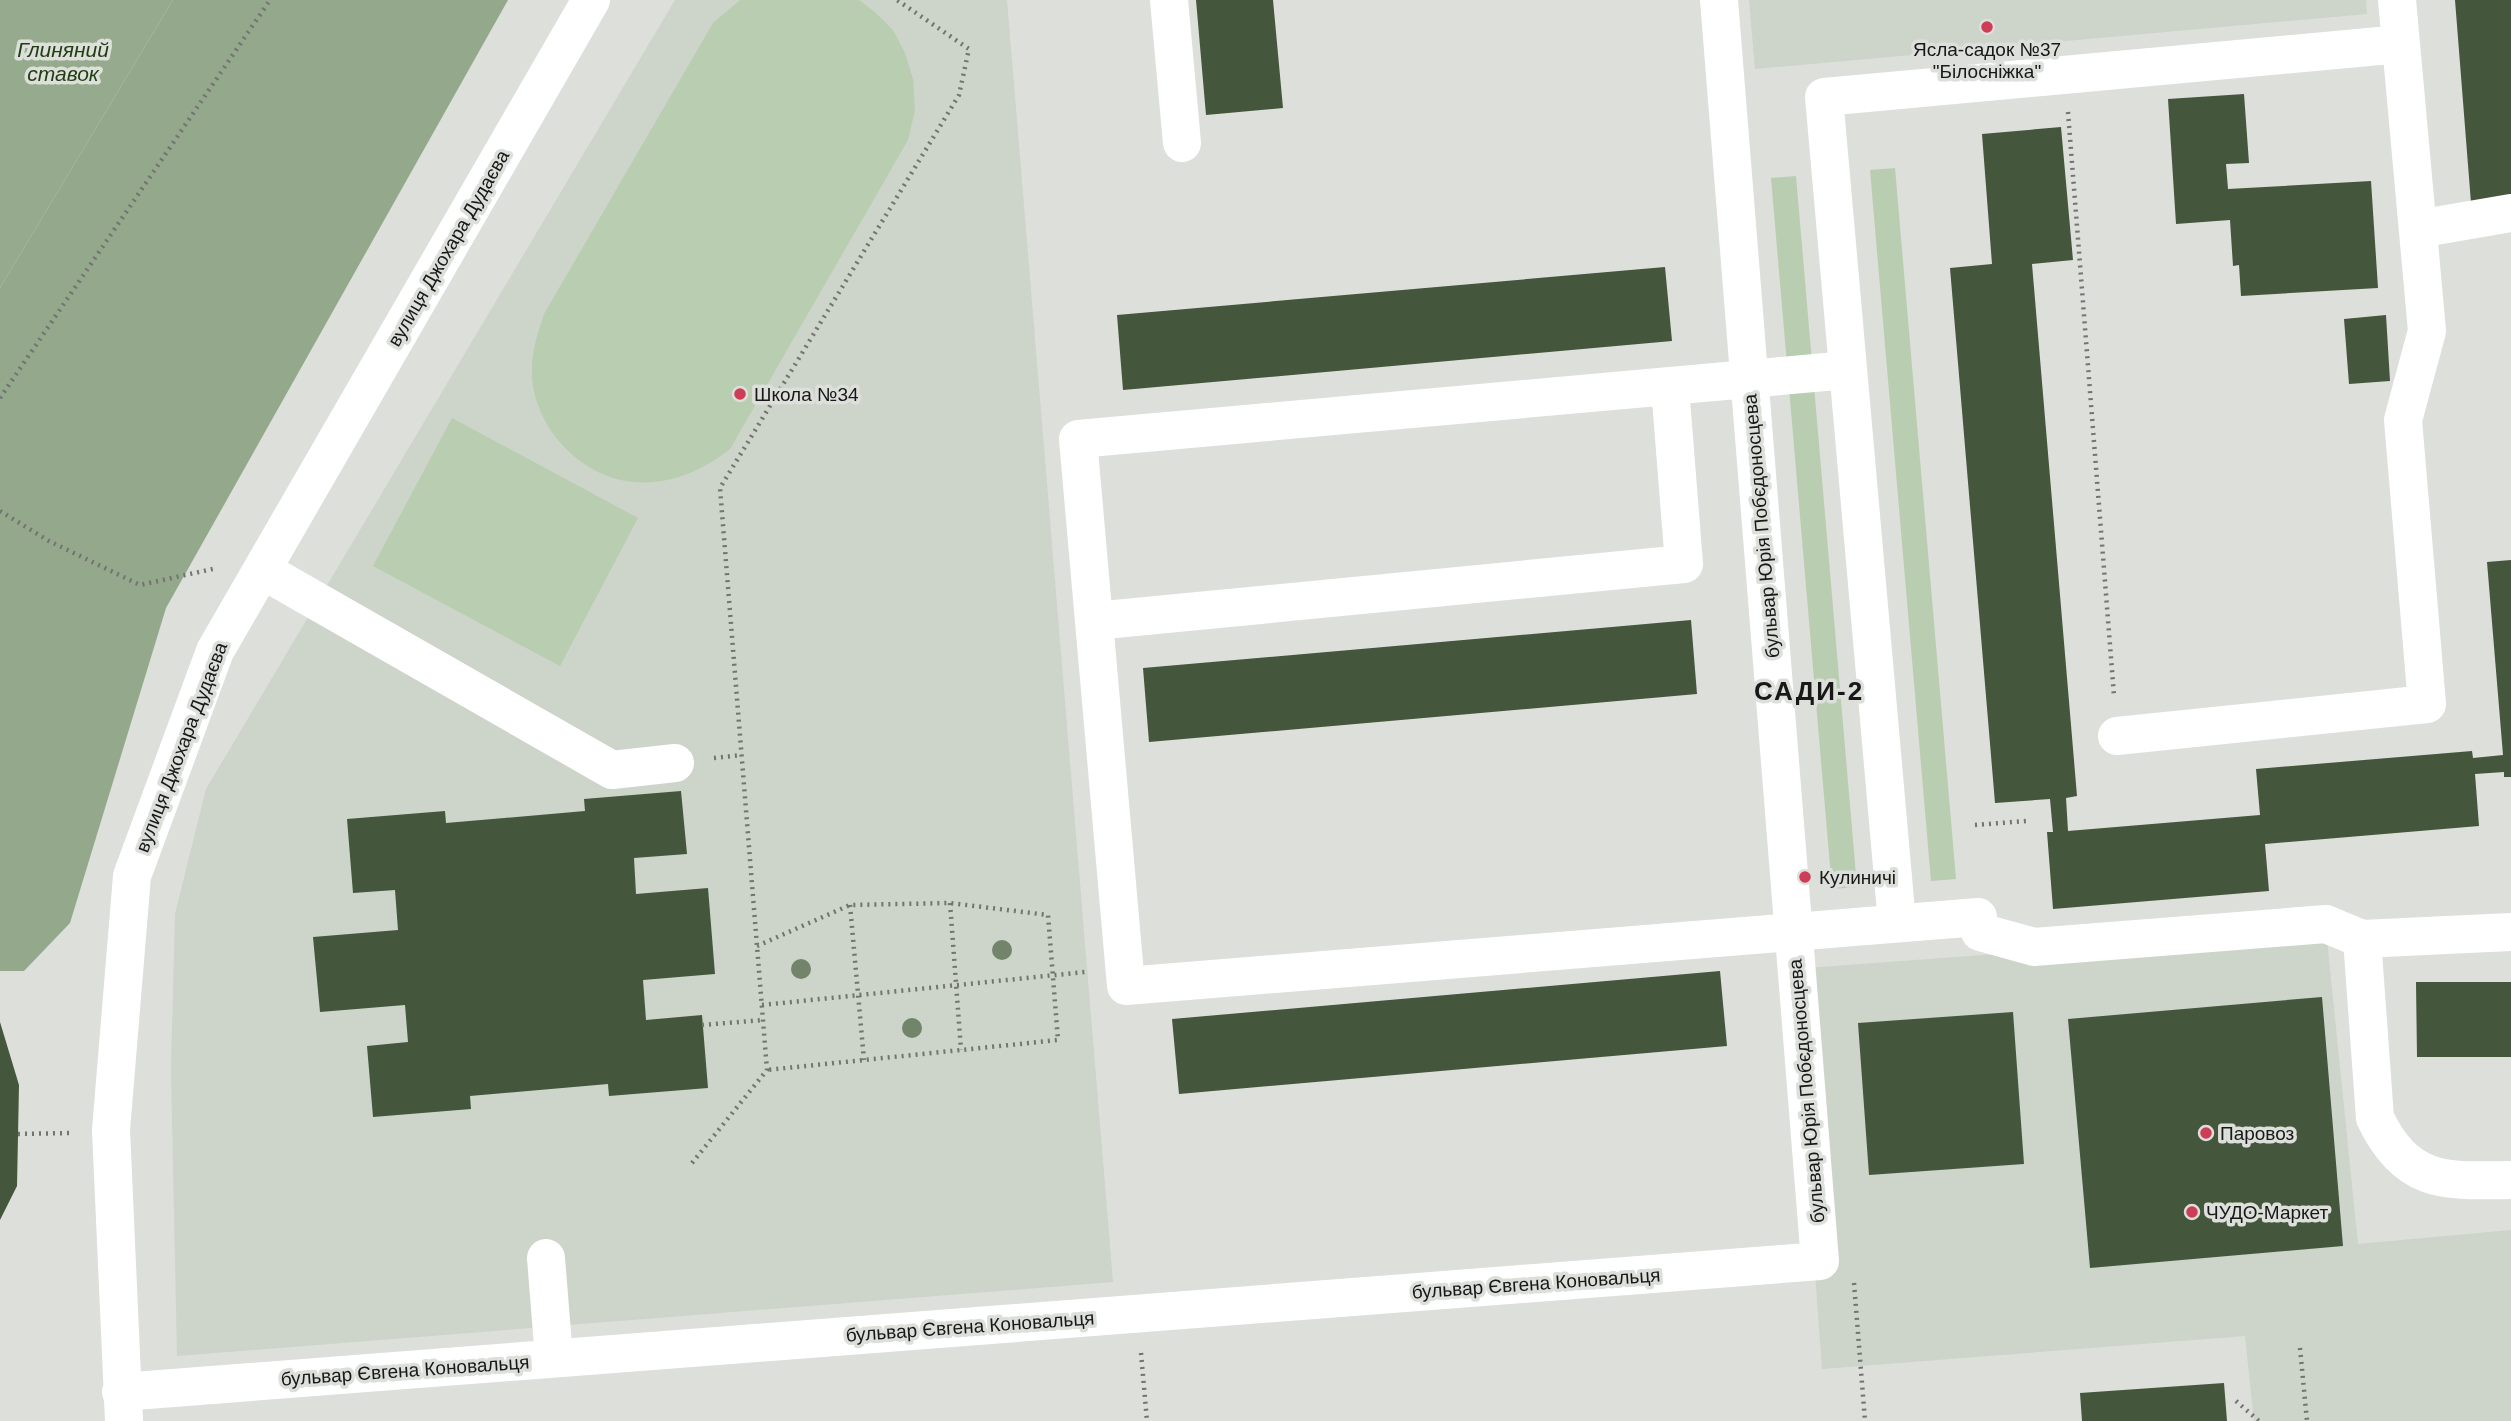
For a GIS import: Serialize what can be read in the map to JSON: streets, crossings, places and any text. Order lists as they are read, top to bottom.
{
  "streets": {
    "street": ["вулиця Джохара Дудаєва", "бульвар Юрія Побєдоносцева", "бульвар Євгена Коновальця"]
  },
  "crossings": [
    ["вулиця Джохара Дудаєва", "бульвар Євгена Коновальця"],
    ["бульвар Юрія Побєдоносцева", "бульвар Євгена Коновальця"]
  ],
  "districts": ["САДИ-2"],
  "water": ["Глиняний ставок"],
  "places": [
    "Ясла-садок №37 \"Білосніжка\"",
    "Школа №34",
    "Кулиничі",
    "Паровоз",
    "ЧУДО-Маркет"
  ]
}
